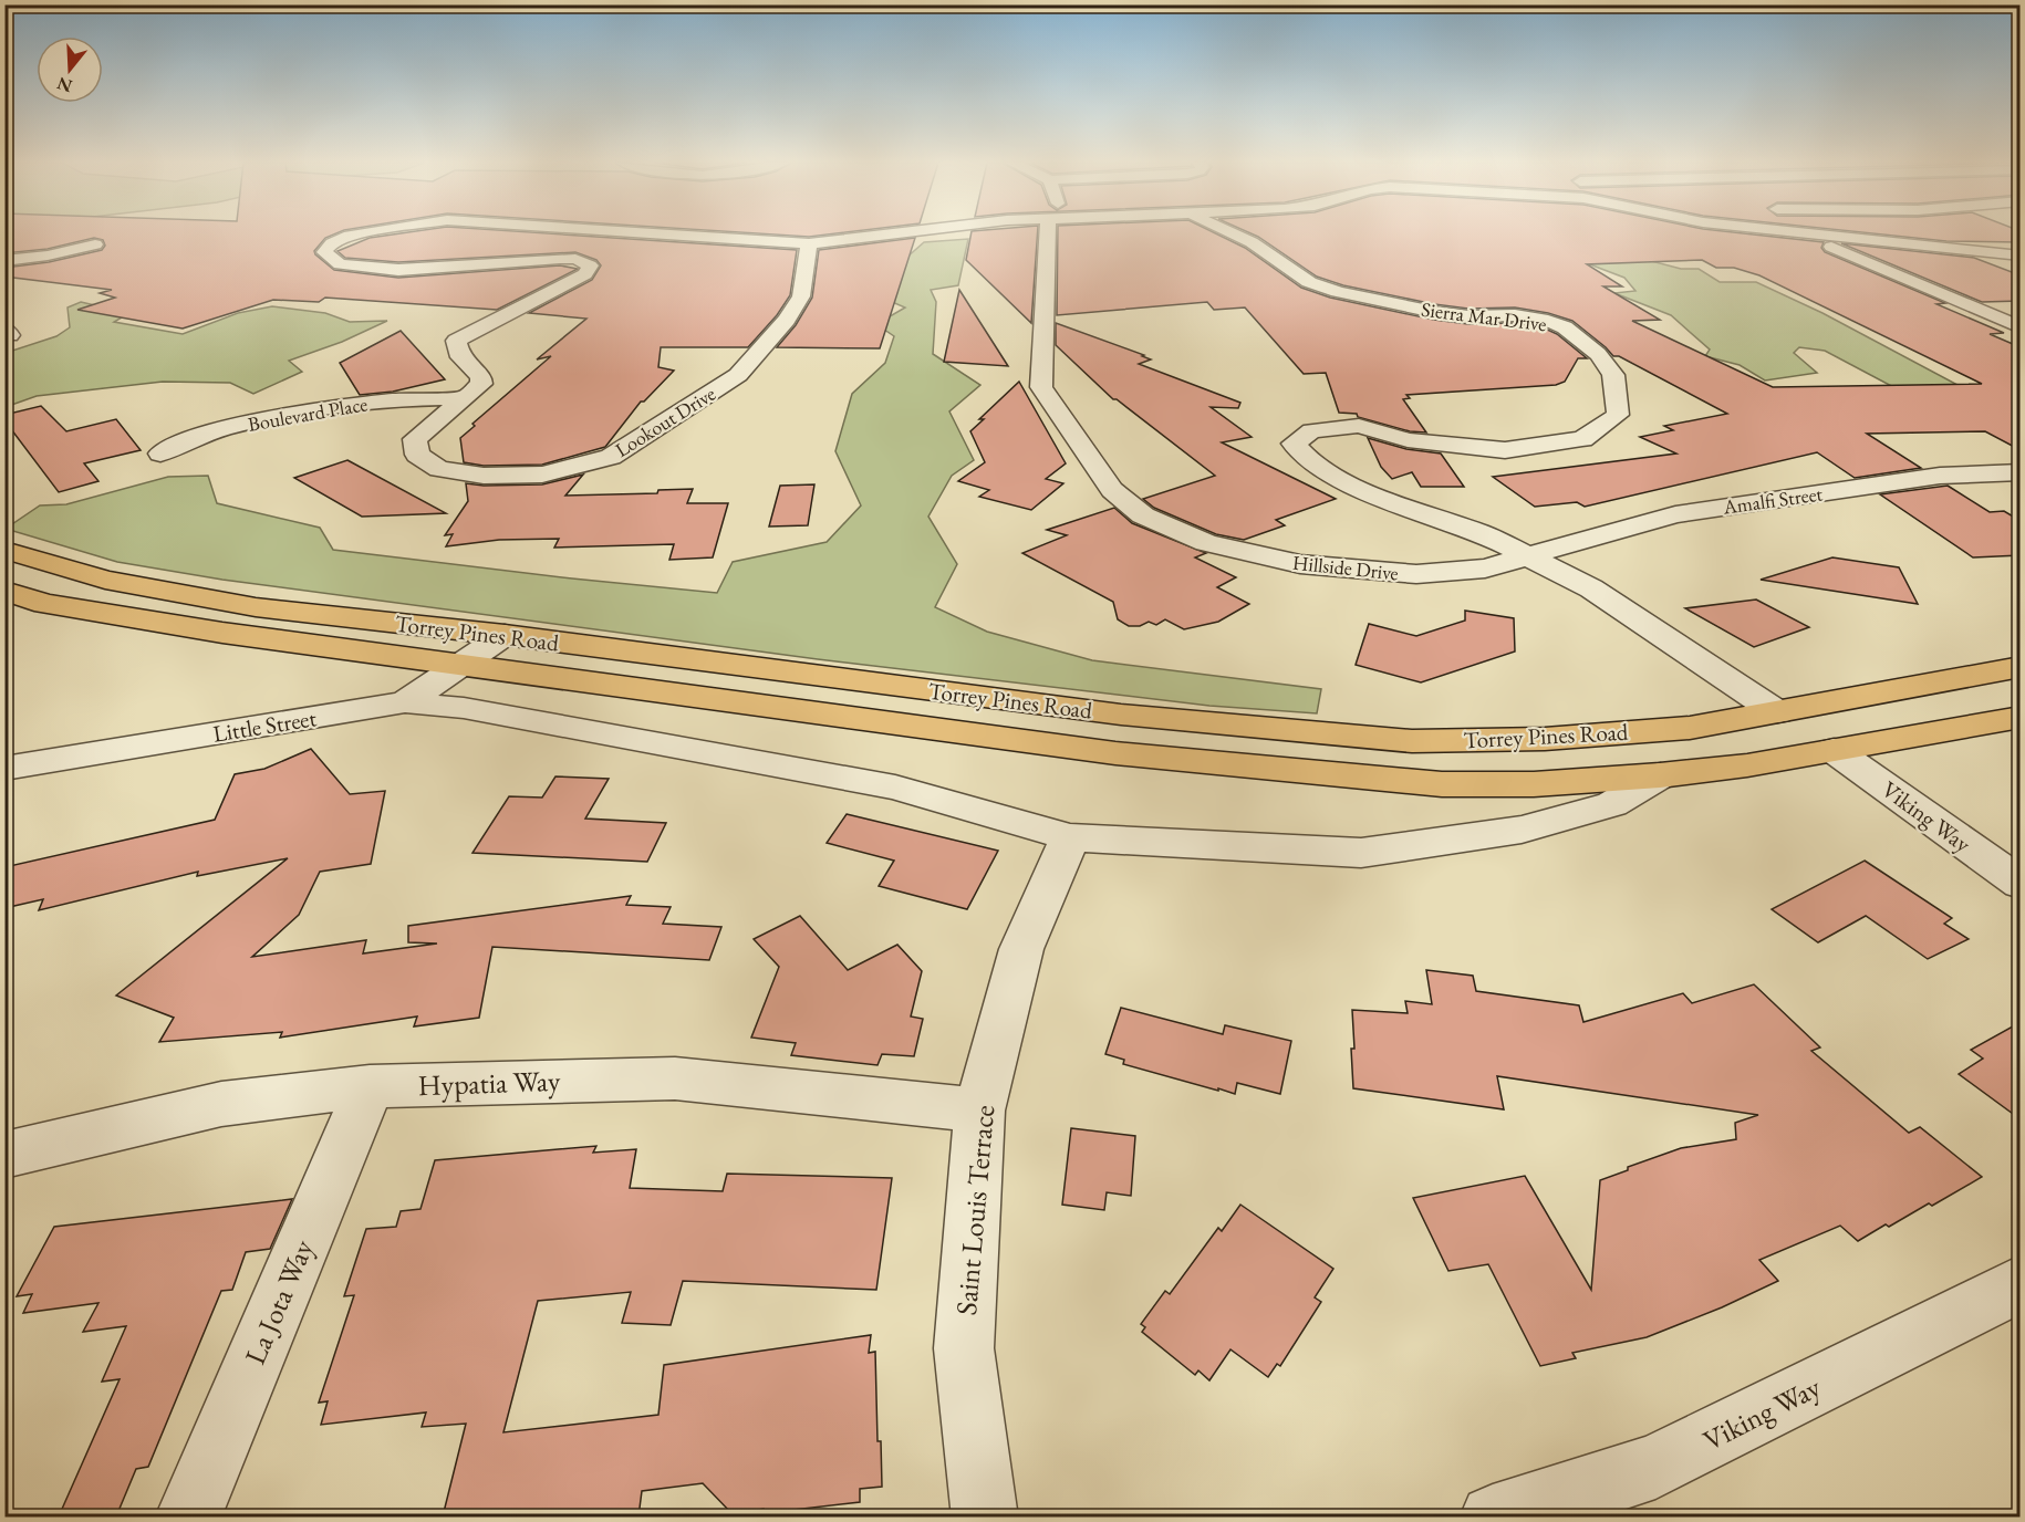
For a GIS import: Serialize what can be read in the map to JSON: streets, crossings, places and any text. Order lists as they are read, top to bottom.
{
  "streets": {
    "main road": ["Torrey Pines Road"],
    "street": [
      "Sierra Mar Drive",
      "Boulevard Place",
      "Lookout Drive",
      "Amalfi Street",
      "Hillside Drive",
      "Little Street",
      "Viking Way",
      "Hypatia Way",
      "Saint Louis Terrace",
      "La Jota Way"
    ]
  },
  "crossings": [
    ["Sierra Mar Drive", "Amalfi Street"],
    ["Sierra Mar Drive", "Hillside Drive"],
    ["Boulevard Place", "Lookout Drive"],
    ["Amalfi Street", "Hillside Drive"],
    ["Torrey Pines Road", "Little Street"],
    ["Torrey Pines Road", "Viking Way"],
    ["Hypatia Way", "Saint Louis Terrace"],
    ["Hypatia Way", "La Jota Way"]
  ],
  "north": "bottom"
}
